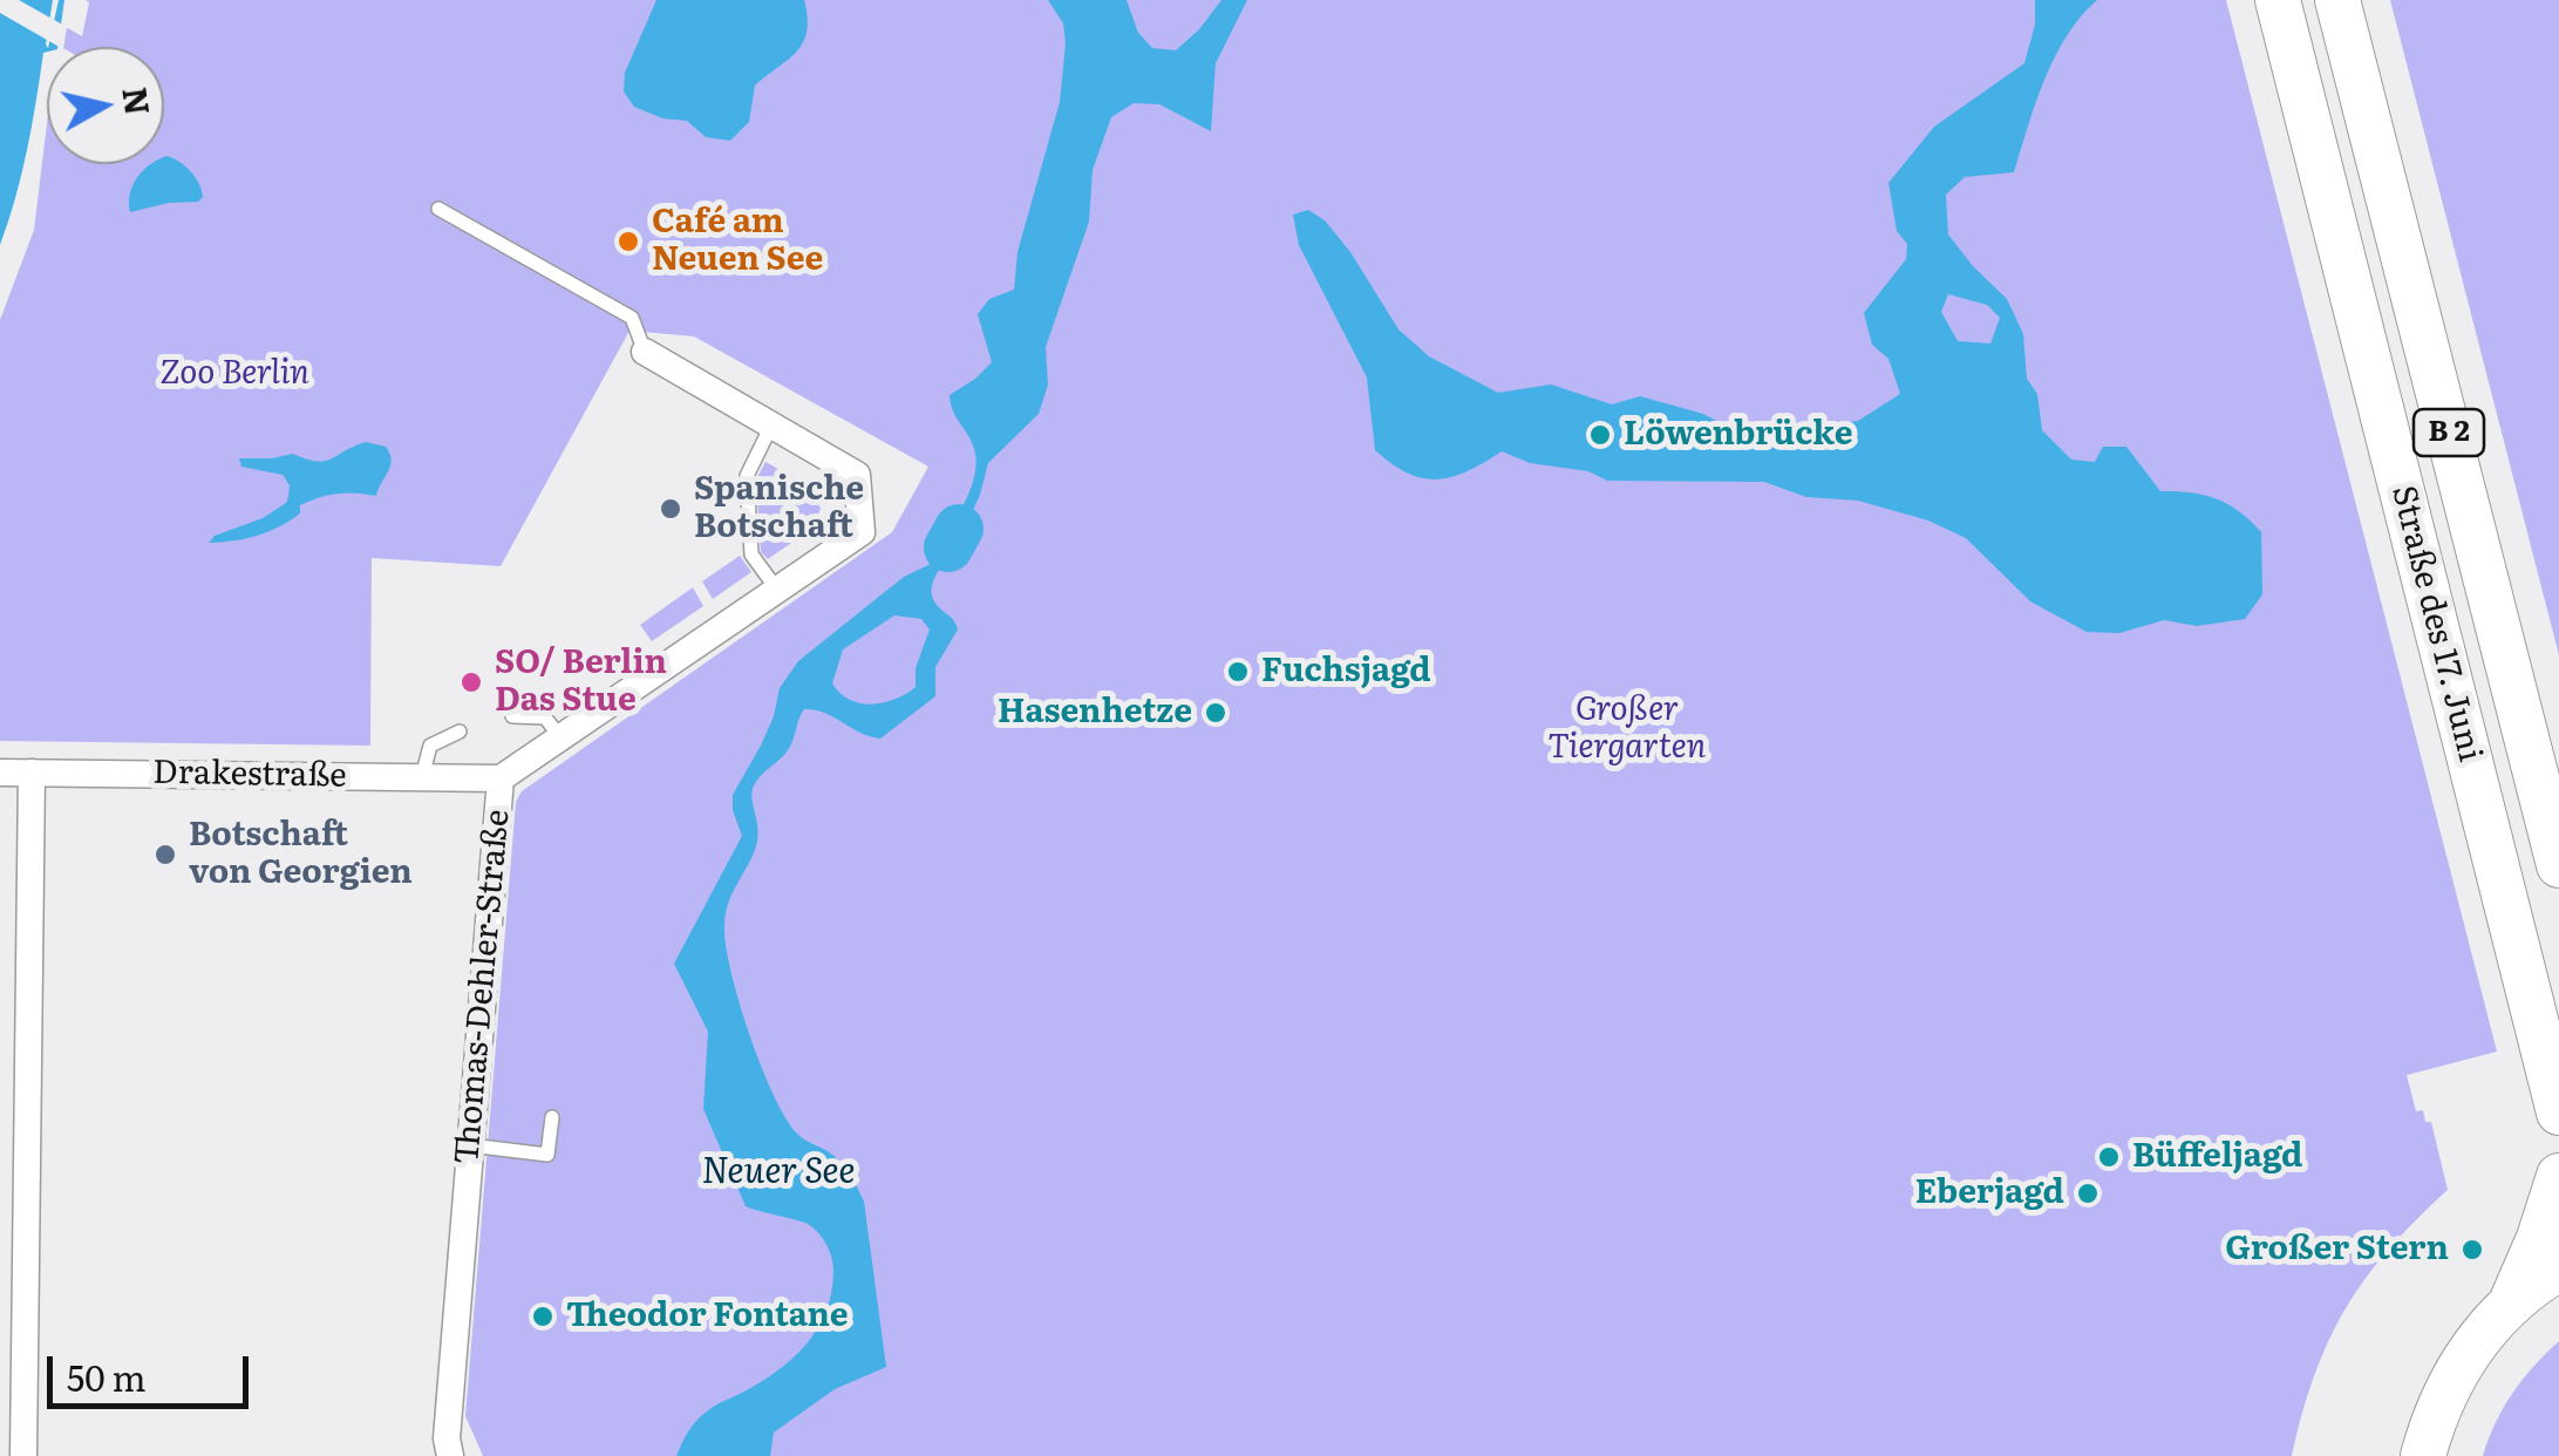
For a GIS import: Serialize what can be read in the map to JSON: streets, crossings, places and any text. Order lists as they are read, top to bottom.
{
  "streets": {
    "main road": ["B 2", "Straße des 17. Juni"],
    "street": ["Drakestraße", "Thomas-Dehler-Straße"]
  },
  "crossings": [
    ["Drakestraße", "Thomas-Dehler-Straße"]
  ],
  "water": ["Neuer See"],
  "parks": ["Zoo Berlin", "Großer Tiergarten"],
  "places": [
    "Café am Neuen See",
    "Löwenbrücke",
    "Spanische Botschaft",
    "Fuchsjagd",
    "SO/ Berlin Das Stue",
    "Hasenhetze",
    "Botschaft von Georgien",
    "Büffeljagd",
    "Eberjagd",
    "Großer Stern",
    "Theodor Fontane"
  ],
  "scale_bar": "50 m",
  "north": "right"
}
